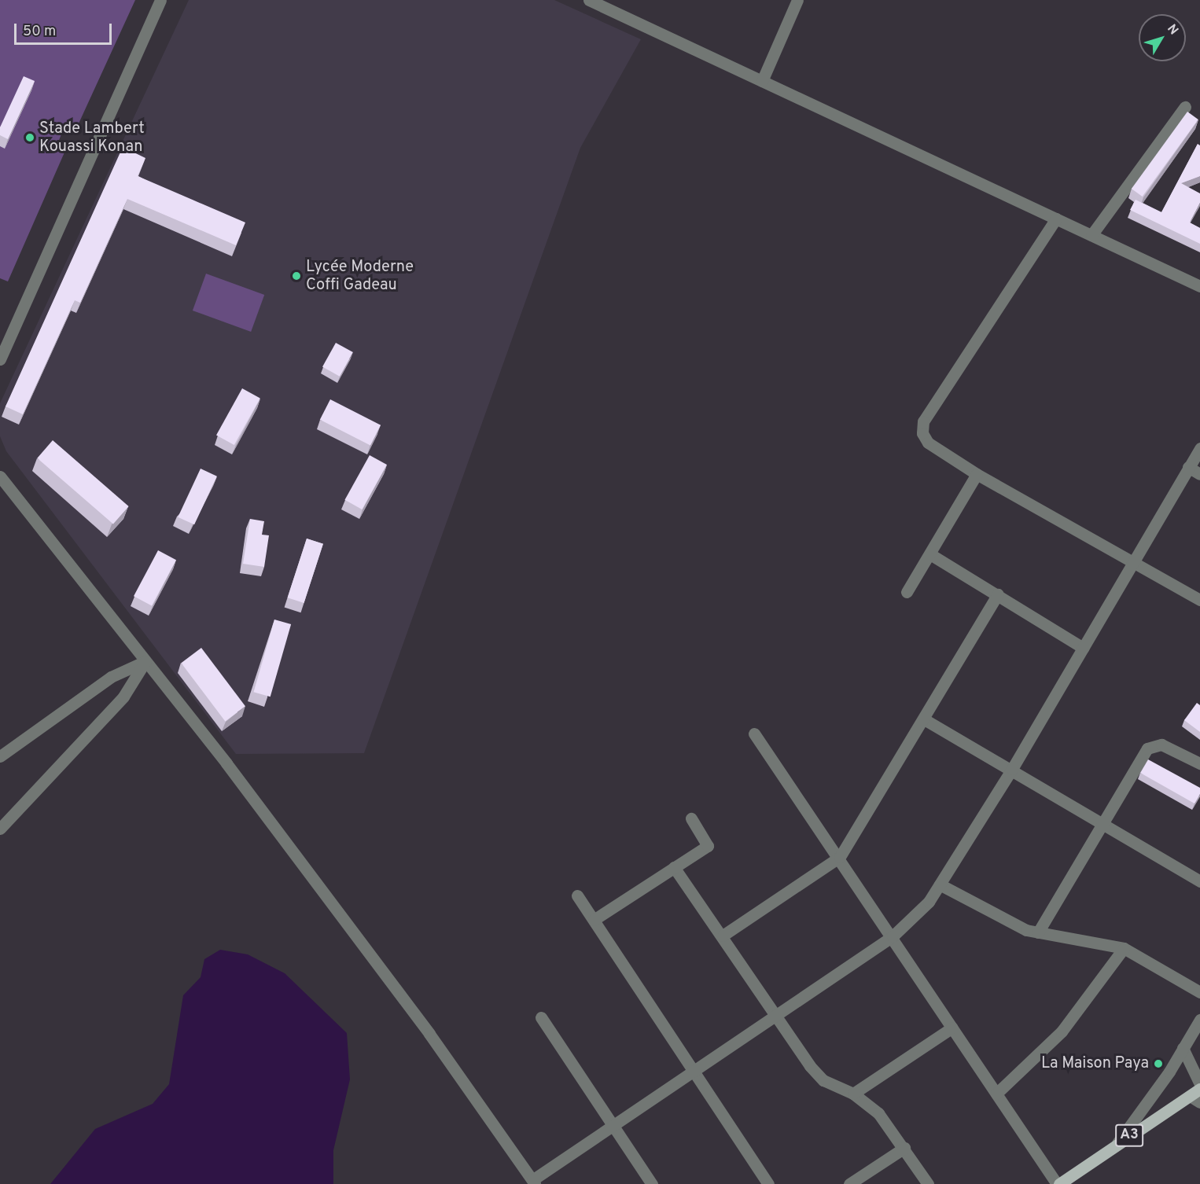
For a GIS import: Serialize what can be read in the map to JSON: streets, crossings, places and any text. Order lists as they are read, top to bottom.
{
  "streets": {
    "main road": ["A3"]
  },
  "places": ["Stade Lambert Kouassi Konan", "Lycée Moderne Coffi Gadeau", "La Maison Paya"],
  "scale_bar": "50 m",
  "north": "top right"
}
